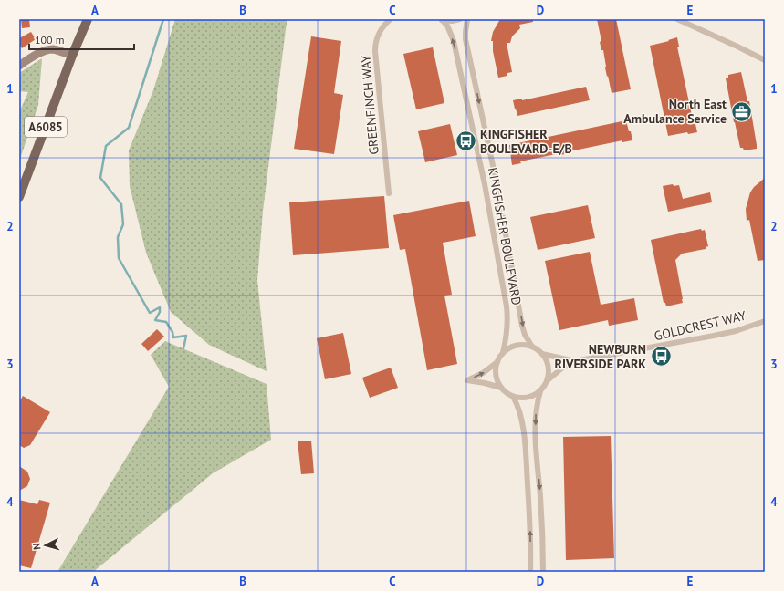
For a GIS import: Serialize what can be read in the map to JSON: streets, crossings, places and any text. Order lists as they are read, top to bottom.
{
  "streets": {
    "main road": ["A6085"],
    "street": ["GREENFINCH WAY", "KINGFISHER BOULEVARD", "GOLDCREST WAY"]
  },
  "places": {
    "office": ["North East Ambulance Service"],
    "bus stop": ["KINGFISHER BOULEVARD-E/B", "NEWBURN RIVERSIDE PARK"]
  },
  "scale_bar": "100 m",
  "north": "left",
  "grid": {
    "columns": [
      "A",
      "B",
      "C",
      "D",
      "E"
    ],
    "rows": [
      "1",
      "2",
      "3",
      "4"
    ]
  }
}
